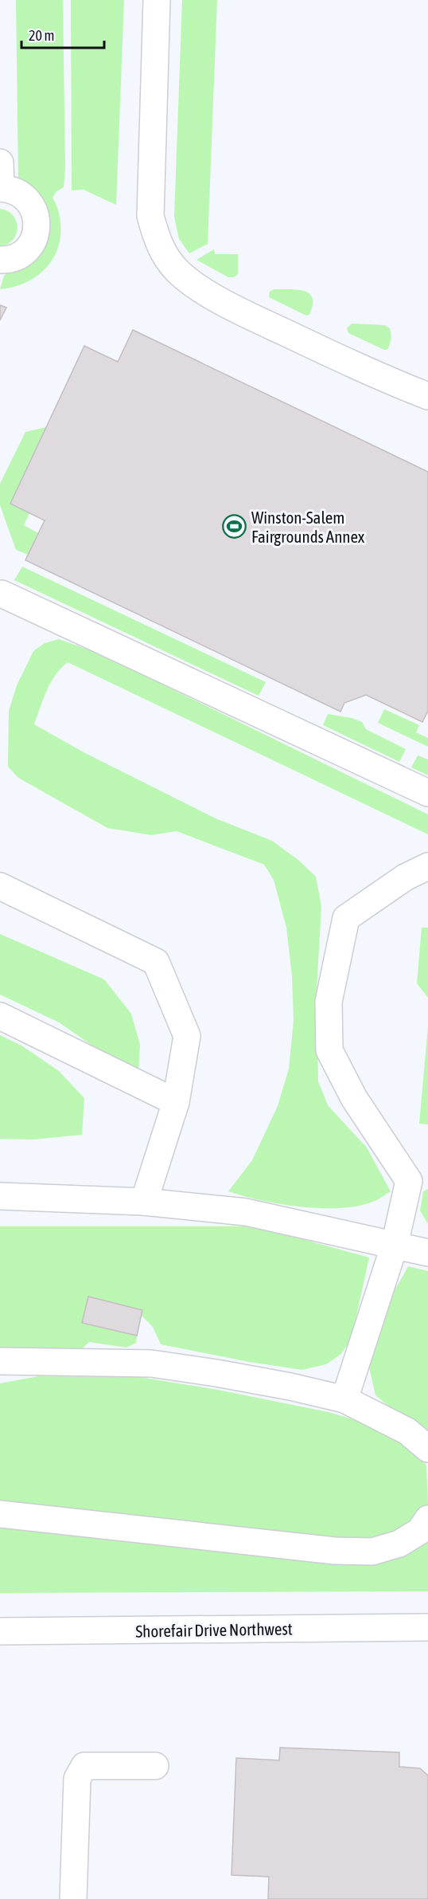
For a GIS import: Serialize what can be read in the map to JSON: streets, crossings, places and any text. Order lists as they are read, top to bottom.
{
  "streets": {
    "street": ["Shorefair Drive Northwest"]
  },
  "places": {
    "sports": ["Winston-Salem Fairgrounds Annex"]
  },
  "scale_bar": "20 m"
}
